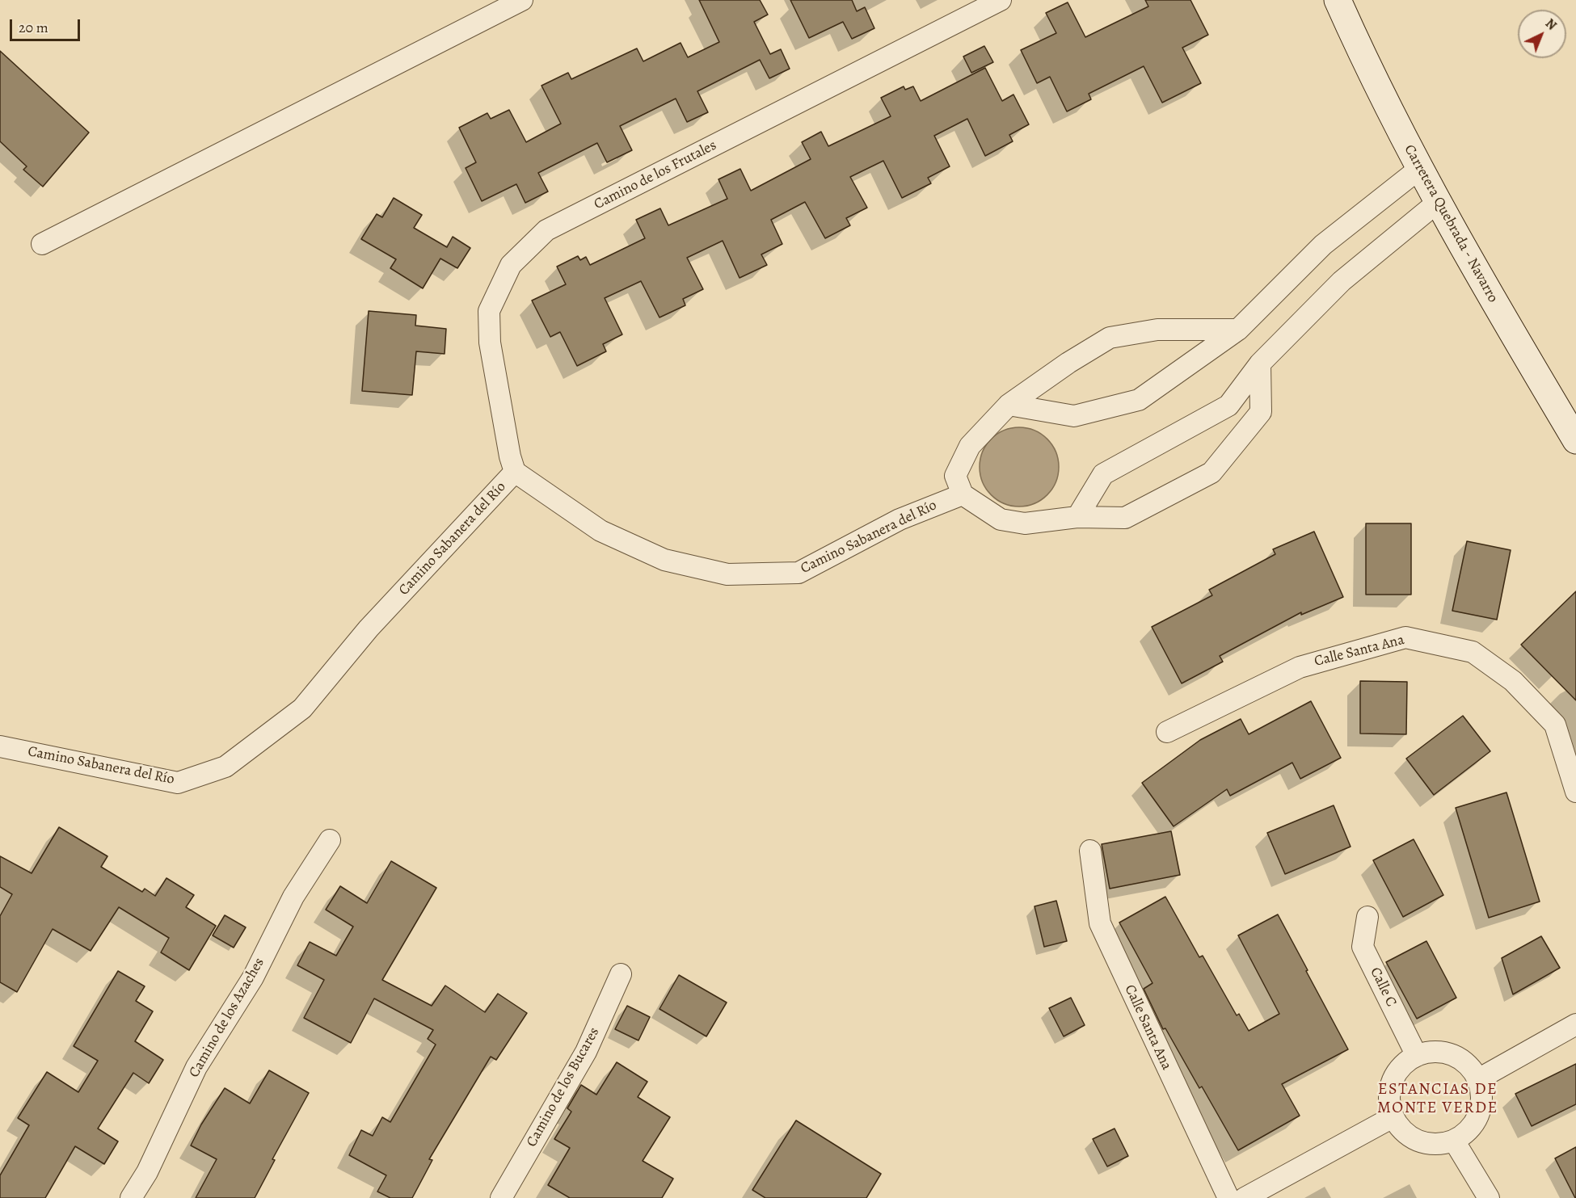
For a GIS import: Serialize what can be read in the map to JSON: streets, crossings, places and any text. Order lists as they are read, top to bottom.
{
  "streets": {
    "street": [
      "Camino de los Frutales",
      "Carretera Quebrada - Navarro",
      "Camino Sabanera del Río",
      "Calle Santa Ana",
      "Calle C",
      "Camino de los Azaches",
      "Camino de los Bucares"
    ]
  },
  "crossings": [
    ["Camino de los Frutales", "Camino Sabanera del Río"]
  ],
  "districts": ["ESTANCIAS DE MONTE VERDE"],
  "scale_bar": "20 m",
  "north": "top right"
}
